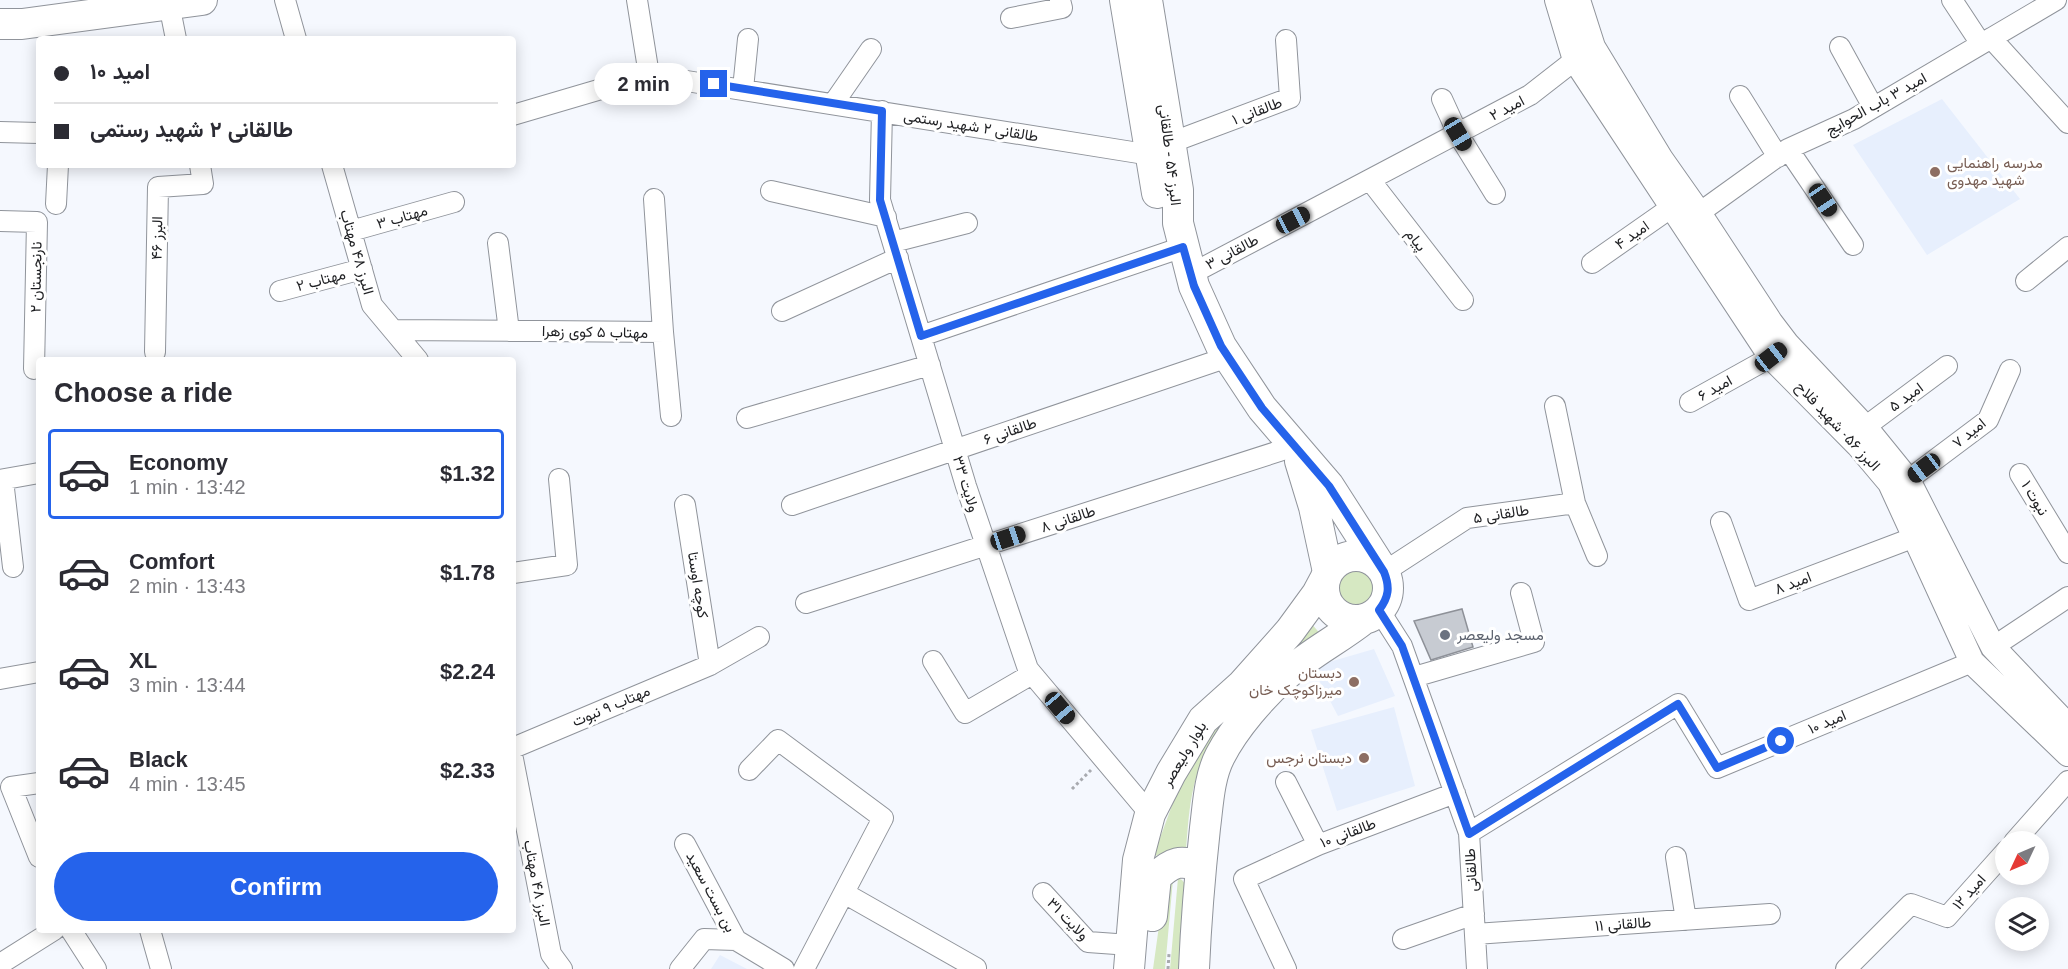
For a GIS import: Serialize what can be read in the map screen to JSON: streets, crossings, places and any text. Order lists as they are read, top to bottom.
{
  "streets": {
    "main road": ["البرز ۵۴ - طالقانی", "بلوار ولیعصر"],
    "street": [
      "امید ۳ باب الحوایج",
      "امید ۲",
      "طالقانی ۱",
      "طالقانی ۲ شهید رستمی",
      "مهتاب ۳",
      "امید ۴",
      "البرز ۴۶",
      "پیام",
      "البرز ۴۸ مهتاب",
      "طالقانی ۳",
      "نارنجستان ۲",
      "مهتاب ۲",
      "مهتاب ۵ کوی زهرا",
      "امید ۶",
      "امید ۵",
      "البرز ۵۶- شهید فلاح",
      "طالقانی ۶",
      "امید ۷",
      "ولایت ٣۳",
      "نبوت ۱",
      "طالقانی ۵",
      "طالقانی ۸",
      "امید ۸",
      "کوچه اوستا",
      "مهتاب ۹ نبوت",
      "امید ۱۰",
      "طالقانی ۱۰",
      "طالقانی",
      "بن بست سعید",
      "امید ۱۲",
      "ولایت ۳۱",
      "طالقانی ۱۱"
    ]
  },
  "crossings": [
    ["امید ۳ باب الحوایج", "البرز ۵۶- شهید فلاح"],
    ["امید ۲", "پیام"],
    ["امید ۲", "طالقانی ۳"],
    ["امید ۲", "البرز ۵۶- شهید فلاح"],
    ["طالقانی ۱", "طالقانی ۲ شهید رستمی"],
    ["طالقانی ۱", "البرز ۵۴ - طالقانی"],
    ["طالقانی ۲ شهید رستمی", "البرز ۵۴ - طالقانی"],
    ["طالقانی ۲ شهید رستمی", "ولایت ٣۳"],
    ["البرز ۵۴ - طالقانی", "طالقانی ۳"],
    ["مهتاب ۳", "البرز ۴۸ مهتاب"],
    ["امید ۴", "البرز ۵۶- شهید فلاح"],
    ["پیام", "طالقانی ۳"],
    ["البرز ۴۸ مهتاب", "مهتاب ۲"],
    ["البرز ۴۸ مهتاب", "مهتاب ۵ کوی زهرا"],
    ["طالقانی ۳", "ولایت ٣۳"],
    ["امید ۶", "البرز ۵۶- شهید فلاح"],
    ["امید ۵", "البرز ۵۶- شهید فلاح"],
    ["البرز ۵۶- شهید فلاح", "امید ۷"],
    ["البرز ۵۶- شهید فلاح", "امید ۸"],
    ["البرز ۵۶- شهید فلاح", "امید ۱۰"],
    ["طالقانی ۶", "ولایت ٣۳"],
    ["ولایت ٣۳", "طالقانی ۸"],
    ["ولایت ٣۳", "بلوار ولیعصر"],
    ["طالقانی ۵", "بلوار ولیعصر"],
    ["طالقانی ۵", "طالقانی"],
    ["کوچه اوستا", "مهتاب ۹ نبوت"],
    ["امید ۱۰", "طالقانی"],
    ["بلوار ولیعصر", "طالقانی"],
    ["بلوار ولیعصر", "ولایت ۳۱"],
    ["طالقانی ۱۰", "طالقانی"],
    ["طالقانی", "طالقانی ۱۱"]
  ],
  "places": [
    "مدرسه راهنمایی شهید مهدوی",
    "مسجد ولیعصر",
    "دبستان میرزاکوچک خان",
    "دبستان نرجس"
  ],
  "north": "bottom left",
  "page": {
    "banner": ["امید ۱۰", "طالقانی ۲ شهید رستمی"],
    "bubble": "2 min",
    "heading": "Choose a ride",
    "list": [
      {
        "name": "Economy",
        "note": "1 min · 13:42",
        "value": "$1.32"
      },
      {
        "name": "Comfort",
        "note": "2 min · 13:43",
        "value": "$1.78"
      },
      {
        "name": "XL",
        "note": "3 min · 13:44",
        "value": "$2.24"
      },
      {
        "name": "Black",
        "note": "4 min · 13:45",
        "value": "$2.33"
      }
    ],
    "buttons": "Confirm"
  }
}
